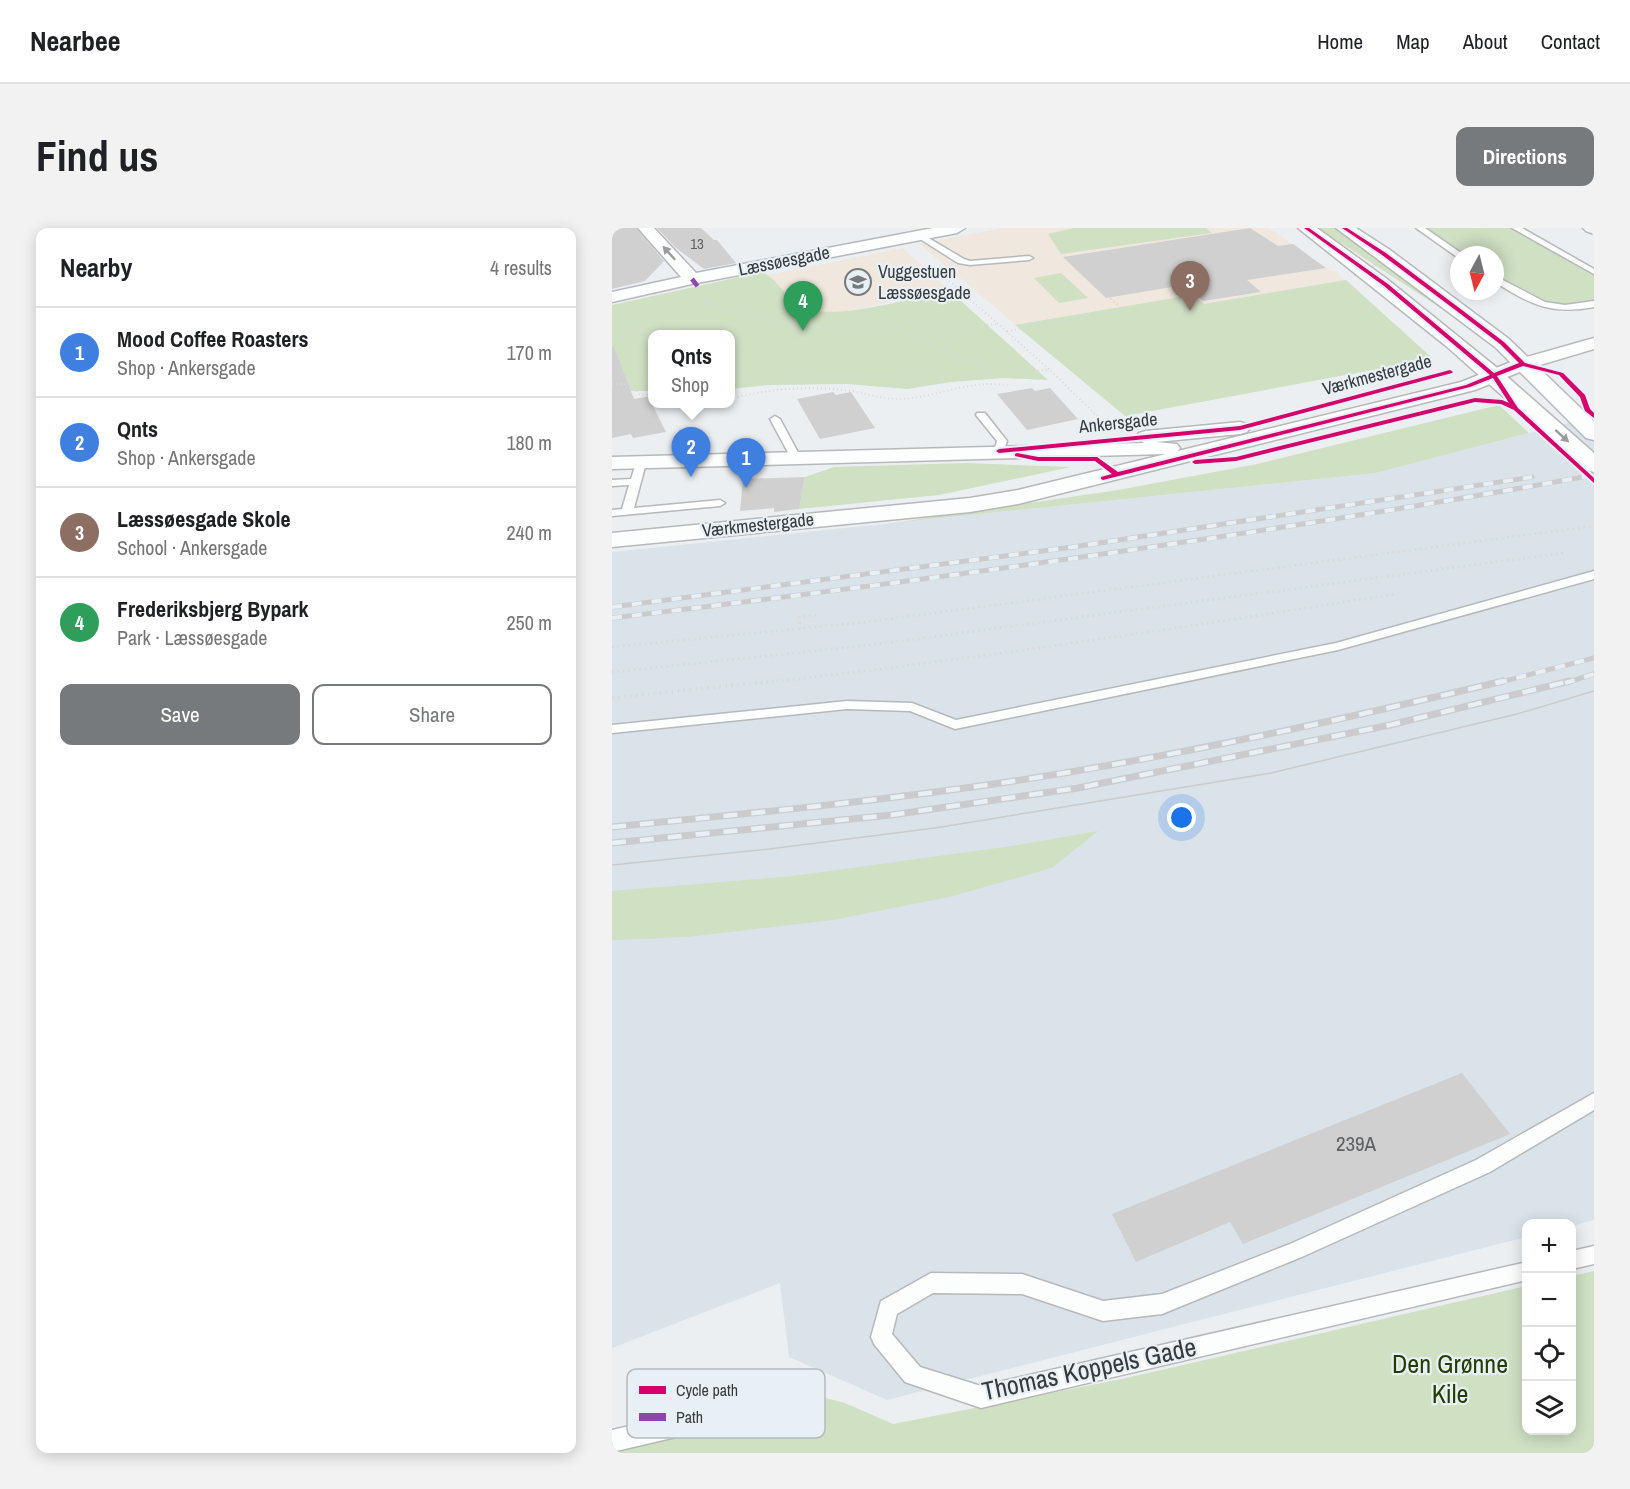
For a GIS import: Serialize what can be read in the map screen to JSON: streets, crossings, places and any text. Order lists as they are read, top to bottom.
{
  "streets": {
    "street": ["Læssøesgade", "Værkmestergade", "Ankersgade"],
    "lane": ["Thomas Koppels Gade"]
  },
  "crossings": [
    ["Værkmestergade", "Ankersgade"]
  ],
  "parks": ["Den Grønne Kile"],
  "places": {
    "school or university": ["Vuggestuen Læssøesgade"]
  },
  "house_numbers": ["13", "239A"],
  "legend": ["Cycle path", "Path"],
  "north": "bottom",
  "page": {
    "header": "Nearbee",
    "nav": [
      "Home",
      "Map",
      "About",
      "Contact"
    ],
    "buttons": [
      "Directions",
      ["Save", "Share"]
    ],
    "title": "Find us",
    "heading": ["Nearby", "4 results"],
    "pins": [
      "3",
      "4",
      "2",
      "1"
    ],
    "list": [
      {
        "mark": "1",
        "name": "Mood Coffee Roasters",
        "note": "Shop · Ankersgade",
        "value": "170 m"
      },
      {
        "mark": "2",
        "name": "Qnts",
        "note": "Shop · Ankersgade",
        "value": "180 m"
      },
      {
        "mark": "3",
        "name": "Læssøesgade Skole",
        "note": "School · Ankersgade",
        "value": "240 m"
      },
      {
        "mark": "4",
        "name": "Frederiksbjerg Bypark",
        "note": "Park · Læssøesgade",
        "value": "250 m"
      }
    ],
    "popup": ["Qnts", "Shop"],
    "map_buttons": ["+", "−"]
  }
}
